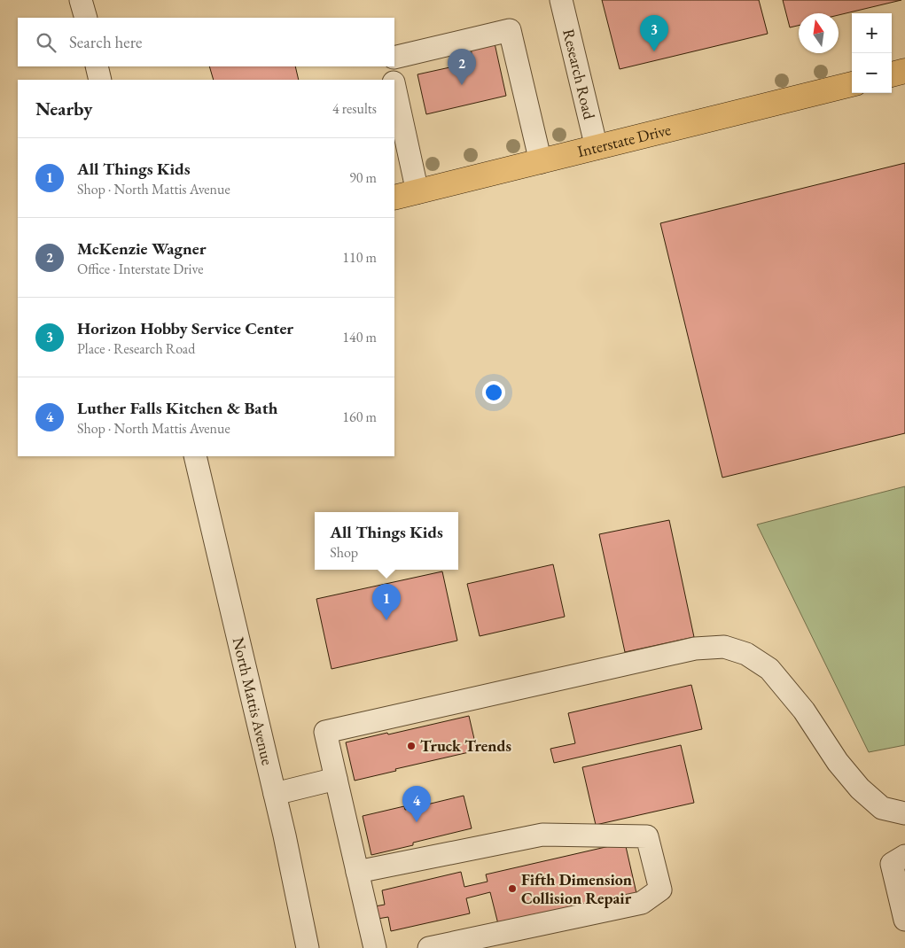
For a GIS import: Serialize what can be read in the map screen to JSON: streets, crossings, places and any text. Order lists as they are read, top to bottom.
{
  "streets": {
    "main road": ["Interstate Drive"],
    "street": ["Research Road", "North Mattis Avenue"]
  },
  "crossings": [
    ["Research Road", "Interstate Drive"]
  ],
  "places": ["Truck Trends", "Fifth Dimension Collision Repair"],
  "north": "top",
  "page": {
    "map_buttons": ["+", "−"],
    "pins": [
      "3",
      "2",
      "1",
      "4"
    ],
    "search": "Search here",
    "heading": ["Nearby", "4 results"],
    "list": [
      {
        "mark": "1",
        "name": "All Things Kids",
        "note": "Shop · North Mattis Avenue",
        "value": "90 m"
      },
      {
        "mark": "2",
        "name": "McKenzie Wagner",
        "note": "Office · Interstate Drive",
        "value": "110 m"
      },
      {
        "mark": "3",
        "name": "Horizon Hobby Service Center",
        "note": "Place · Research Road",
        "value": "140 m"
      },
      {
        "mark": "4",
        "name": "Luther Falls Kitchen & Bath",
        "note": "Shop · North Mattis Avenue",
        "value": "160 m"
      }
    ],
    "popup": ["All Things Kids", "Shop"]
  }
}
